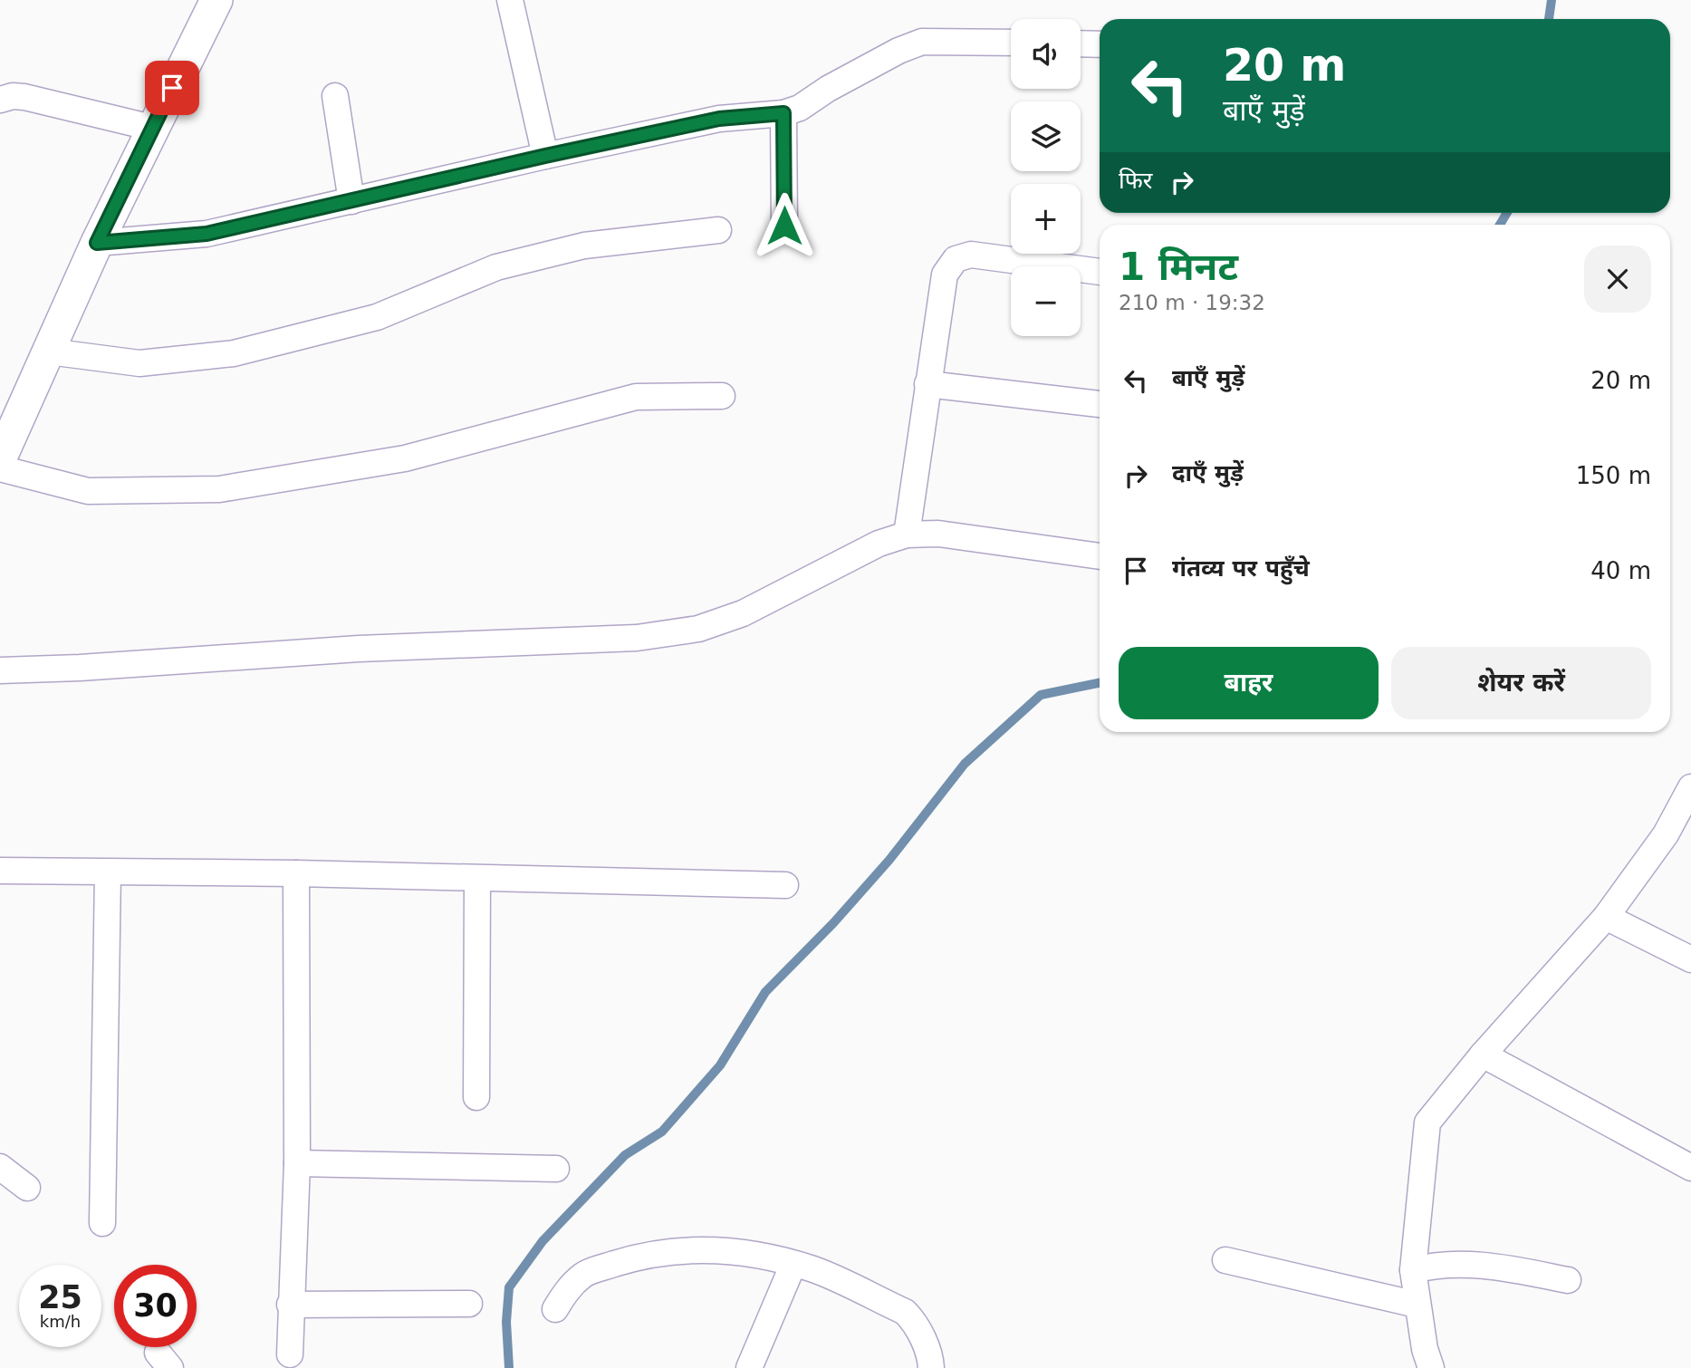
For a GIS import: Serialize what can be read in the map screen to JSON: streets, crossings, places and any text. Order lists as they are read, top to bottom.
{
  "page": {
    "map_buttons": ["+", "−"],
    "turn": ["20 m", "बाएँ मुड़ें"],
    "then": "फिर",
    "heading": ["1 मिनट", "210 m · 19:32"],
    "list": [
      {
        "name": "बाएँ मुड़ें",
        "value": "20 m"
      },
      {
        "name": "दाएँ मुड़ें",
        "value": "150 m"
      },
      {
        "name": "गंतव्य पर पहुँचे",
        "value": "40 m"
      }
    ],
    "buttons": ["बाहर", "शेयर करें"],
    "speed": "25 km/h",
    "limit": "30"
  }
}
